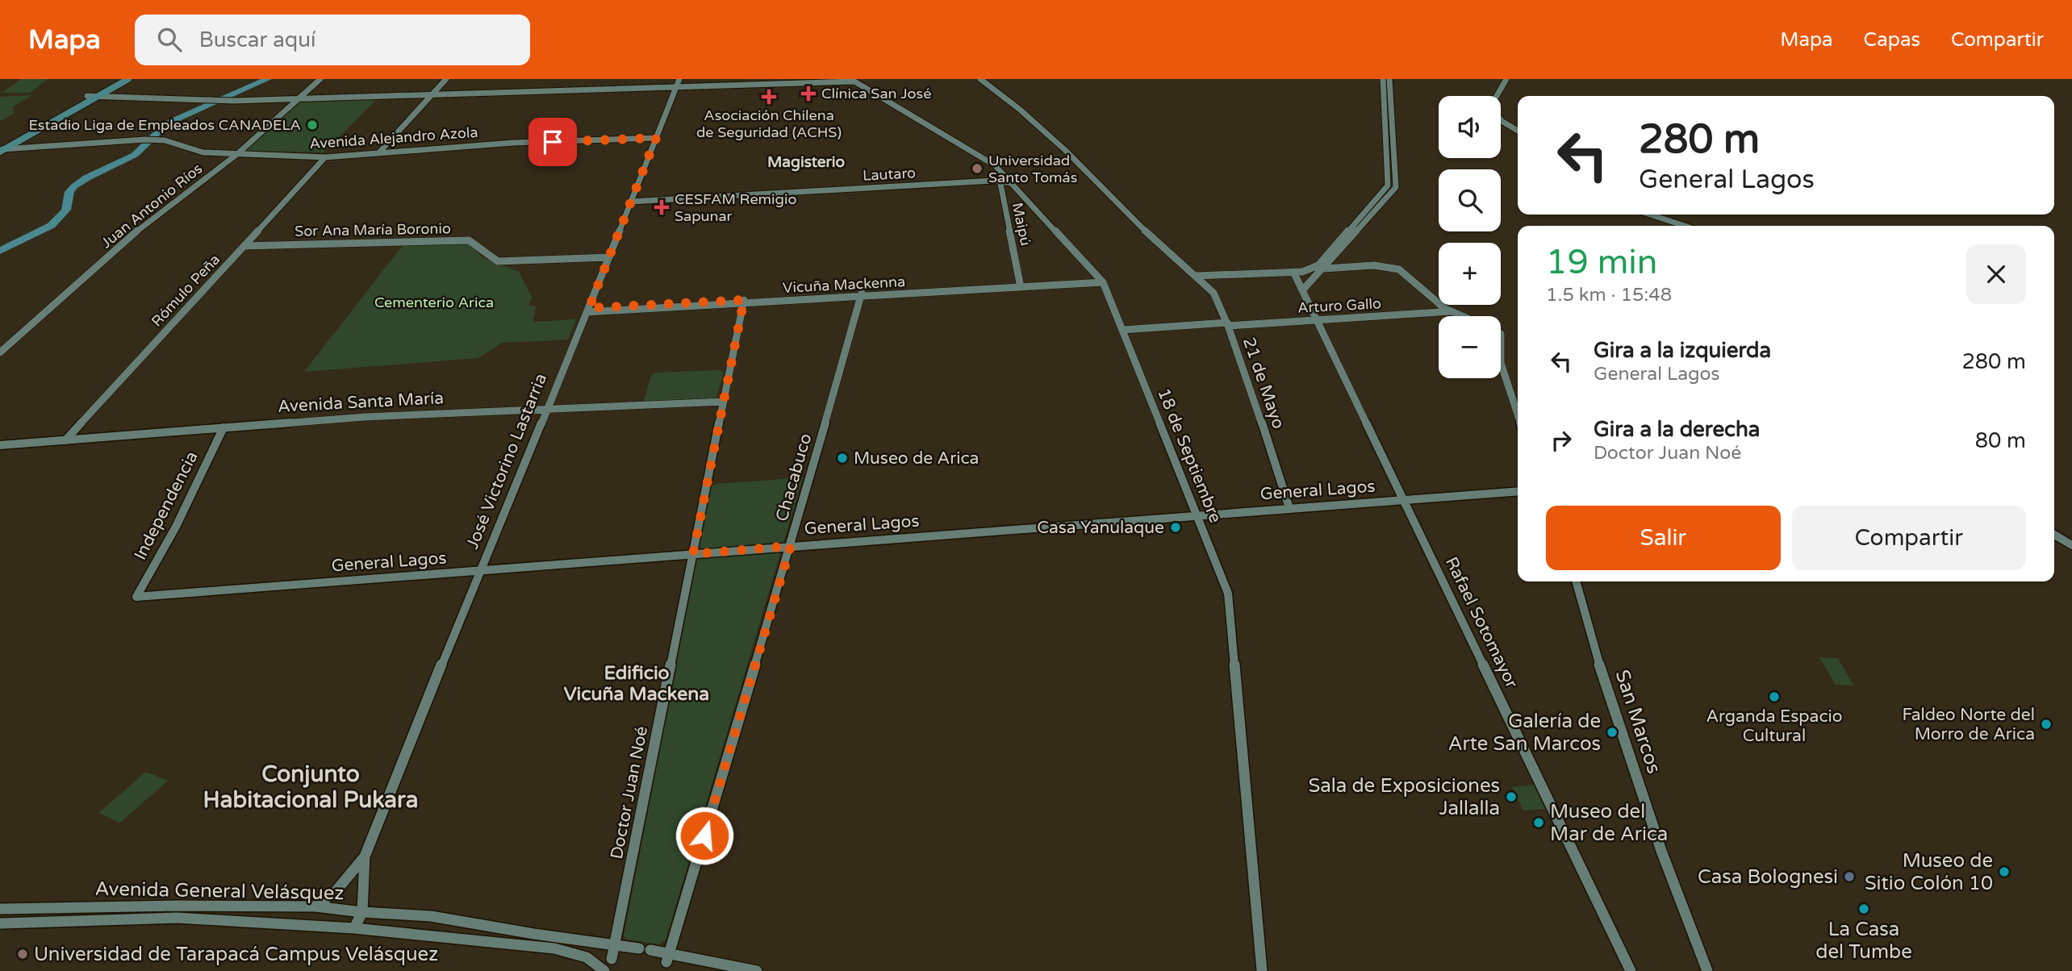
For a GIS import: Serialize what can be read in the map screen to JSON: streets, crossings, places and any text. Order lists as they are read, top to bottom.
{
  "streets": {
    "main road": [
      "Avenida Alejandro Azola",
      "Lautaro",
      "Juan Antonio Ríos",
      "Maipú",
      "Sor Ana María Boronio",
      "Vicuña Mackenna",
      "Rómulo Peña",
      "Arturo Gallo",
      "21 de Mayo",
      "Avenida Santa María",
      "18 de Septiembre",
      "José Victorino Lastarria",
      "Chacabuco",
      "General Lagos",
      "Independencia",
      "Rafael Sotomayor",
      "San Marcos",
      "Doctor Juan Noé",
      "Avenida General Velásquez"
    ]
  },
  "crossings": [
    ["Avenida Alejandro Azola", "Juan Antonio Ríos"],
    ["Avenida Alejandro Azola", "Rómulo Peña"],
    ["Avenida Alejandro Azola", "José Victorino Lastarria"],
    ["Lautaro", "Maipú"],
    ["Lautaro", "18 de Septiembre"],
    ["Lautaro", "José Victorino Lastarria"],
    ["Maipú", "Vicuña Mackenna"],
    ["Maipú", "18 de Septiembre"],
    ["Sor Ana María Boronio", "Rómulo Peña"],
    ["Sor Ana María Boronio", "José Victorino Lastarria"],
    ["Vicuña Mackenna", "18 de Septiembre"],
    ["Vicuña Mackenna", "José Victorino Lastarria"],
    ["Vicuña Mackenna", "Chacabuco"],
    ["Vicuña Mackenna", "Doctor Juan Noé"],
    ["Rómulo Peña", "Avenida Santa María"],
    ["Arturo Gallo", "21 de Mayo"],
    ["Arturo Gallo", "18 de Septiembre"],
    ["Arturo Gallo", "Rafael Sotomayor"],
    ["21 de Mayo", "General Lagos"],
    ["Avenida Santa María", "José Victorino Lastarria"],
    ["Avenida Santa María", "Independencia"],
    ["Avenida Santa María", "Doctor Juan Noé"],
    ["18 de Septiembre", "General Lagos"],
    ["José Victorino Lastarria", "General Lagos"],
    ["José Victorino Lastarria", "Avenida General Velásquez"],
    ["Chacabuco", "General Lagos"],
    ["Chacabuco", "Avenida General Velásquez"],
    ["General Lagos", "Independencia"],
    ["General Lagos", "Rafael Sotomayor"],
    ["General Lagos", "Doctor Juan Noé"],
    ["Doctor Juan Noé", "Avenida General Velásquez"]
  ],
  "districts": ["Magisterio", "Edificio Vicuña Mackena", "Conjunto Habitacional Pukara"],
  "parks": ["Cementerio Arica"],
  "places": {
    "health": ["Clínica San José", "Asociación Chilena de Seguridad (ACHS)", "CESFAM Remigio Sapunar"],
    "other": [
      "Estadio Liga de Empleados CANADELA",
      "Universidad Santo Tomás",
      "Museo de Arica",
      "Casa Yanulaque",
      "Arganda Espacio Cultural",
      "Faldeo Norte del Morro de Arica",
      "Galería de Arte San Marcos",
      "Sala de Exposiciones Jallalla",
      "Museo del Mar de Arica",
      "Museo de Sitio Colón 10",
      "Casa Bolognesi",
      "La Casa del Tumbe",
      "Universidad de Tarapacá Campus Velásquez"
    ]
  },
  "page": {
    "header": "Mapa",
    "search": "Buscar aquí",
    "nav": ["Mapa", "Capas", "Compartir"],
    "map_buttons": ["+", "−"],
    "turn": ["280 m", "General Lagos"],
    "heading": ["19 min", "1.5 km · 15:48"],
    "list": [
      {
        "name": "Gira a la izquierda",
        "note": "General Lagos",
        "value": "280 m"
      },
      {
        "name": "Gira a la derecha",
        "note": "Doctor Juan Noé",
        "value": "80 m"
      }
    ],
    "buttons": ["Salir", "Compartir"]
  }
}
